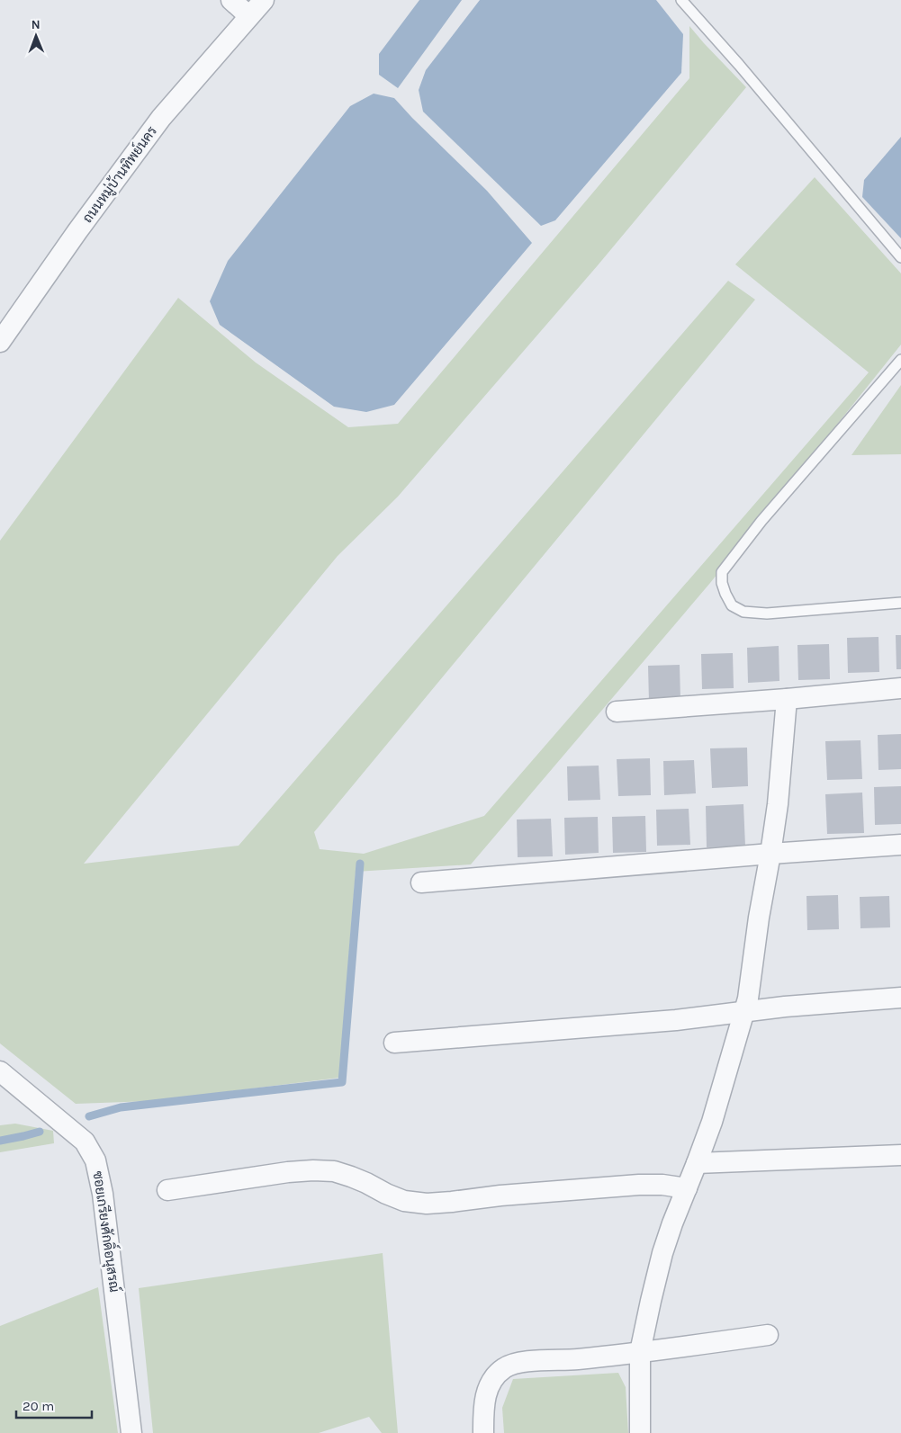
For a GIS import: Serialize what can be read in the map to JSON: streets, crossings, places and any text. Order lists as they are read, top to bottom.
{
  "streets": {
    "street": ["ถนนหมู่บ้านทิพย์นคร", "ซอยเกรียงศักดิ์อนุสรณ์"]
  },
  "scale_bar": "20 m",
  "north": "top"
}
